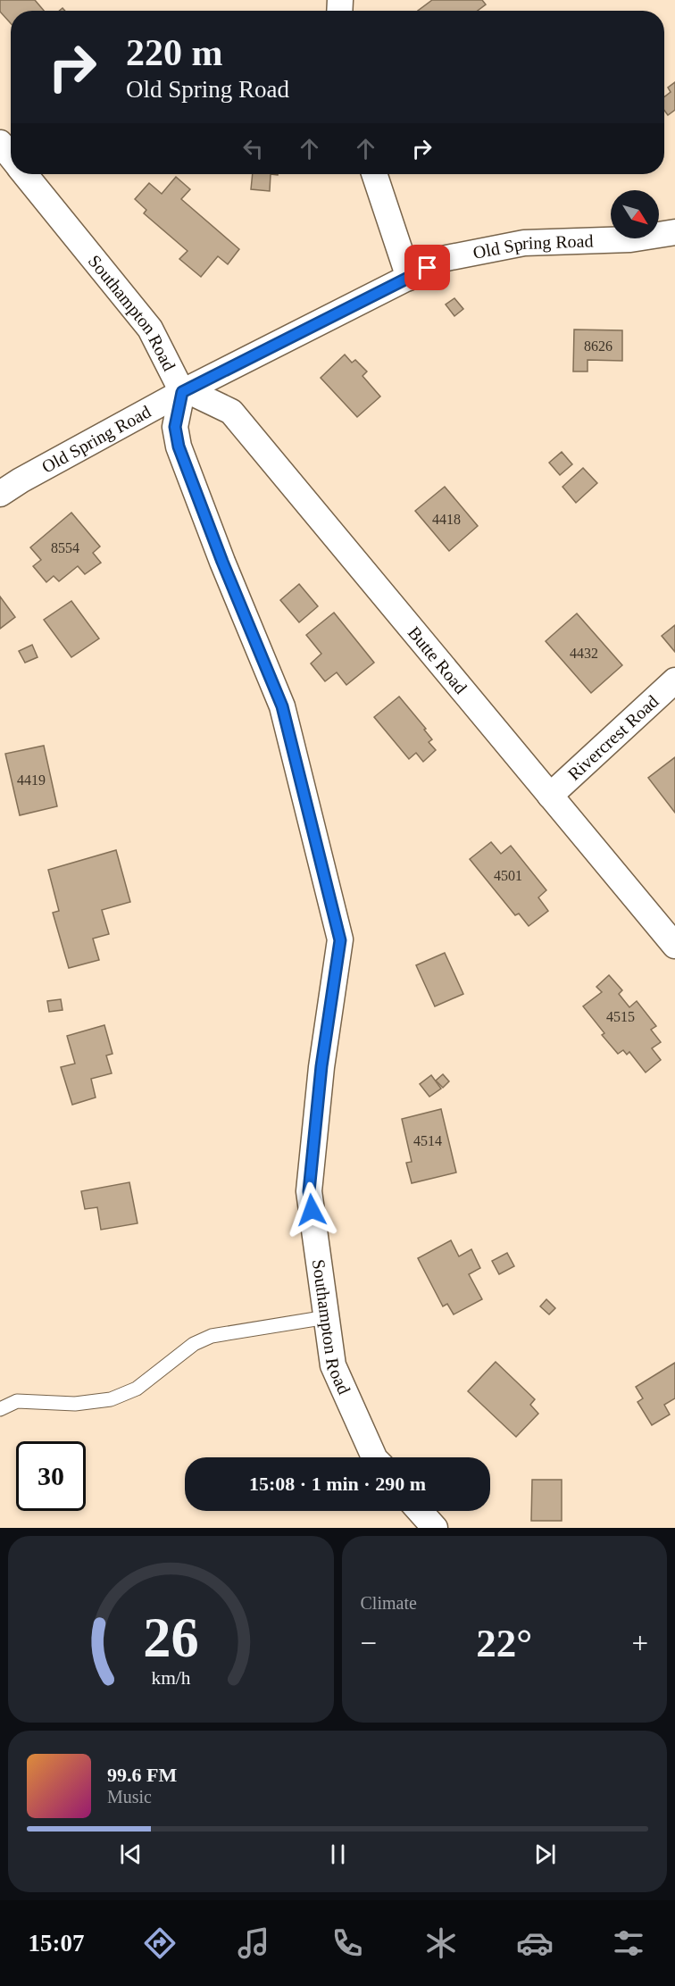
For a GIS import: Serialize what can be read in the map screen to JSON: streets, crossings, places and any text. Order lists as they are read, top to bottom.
{
  "streets": {
    "street": [
      "Old Spring Road",
      "Southampton Road",
      "Butte Road",
      "Rivercrest Road"
    ]
  },
  "crossings": [
    ["Old Spring Road", "Southampton Road"],
    ["Old Spring Road", "Butte Road"],
    ["Southampton Road", "Butte Road"],
    ["Butte Road", "Rivercrest Road"]
  ],
  "house_numbers": [
    "8626",
    "4418",
    "8554",
    "4432",
    "4419",
    "4501",
    "4515",
    "4514"
  ],
  "north": "bottom right",
  "page": {
    "turn": ["220 m", "Old Spring Road"],
    "limit": "30",
    "trip": "15:08 · 1 min · 290 m",
    "tile": "Climate",
    "heat": ["−", "22°", "+"],
    "song": ["99.6 FM", "Music"],
    "tabs": "15:07",
    "gauge": ["26", "km/h"]
  }
}
